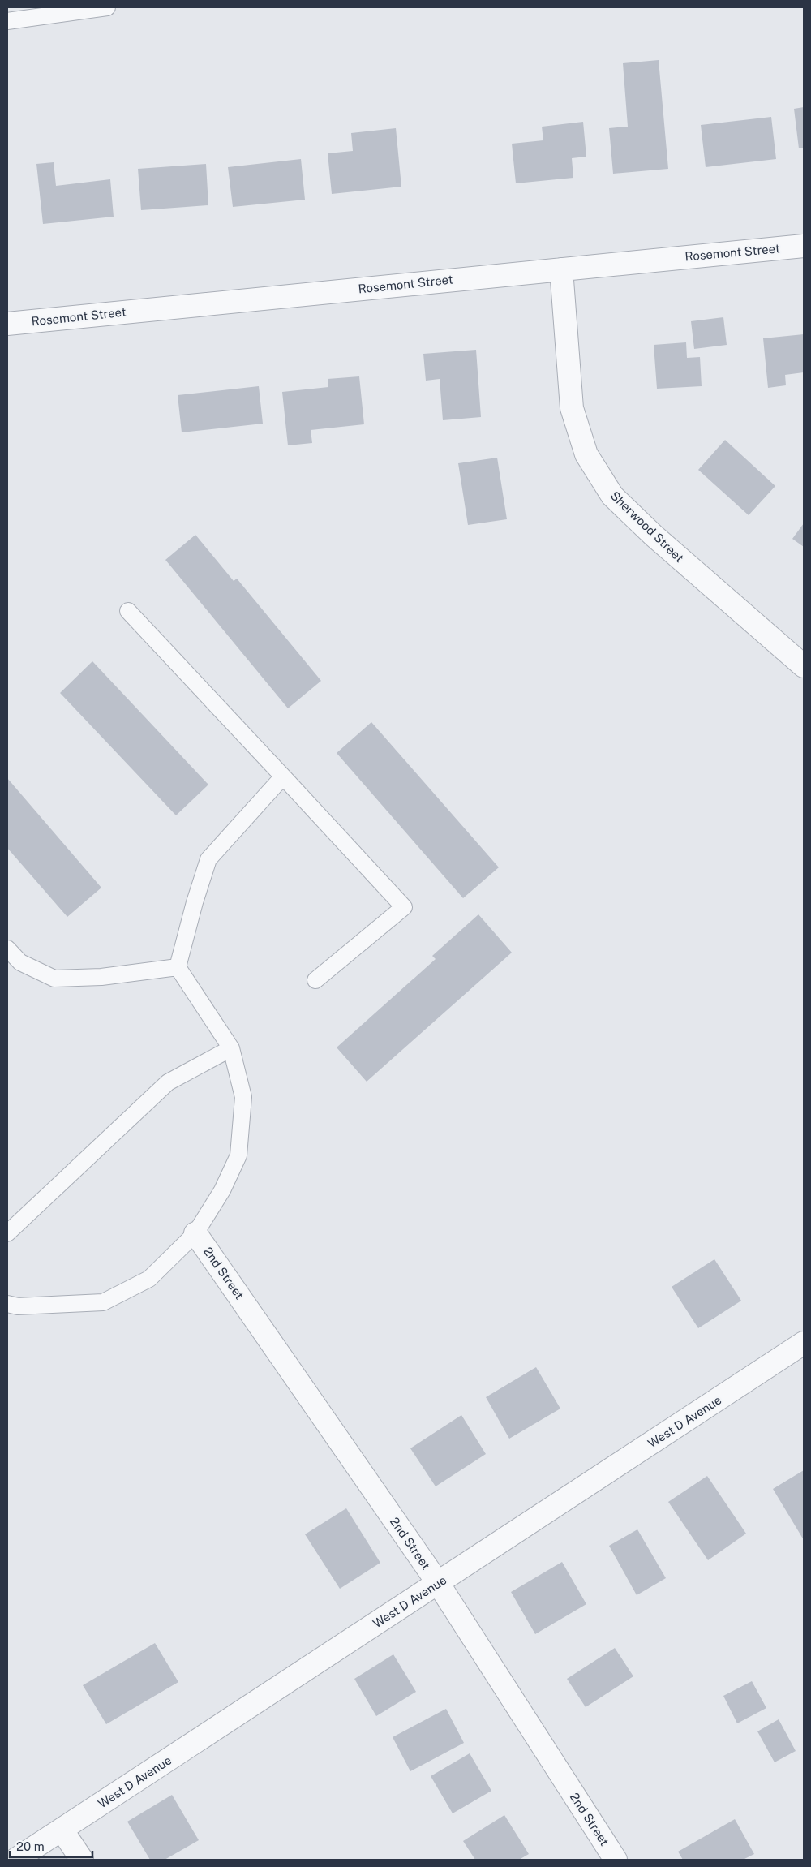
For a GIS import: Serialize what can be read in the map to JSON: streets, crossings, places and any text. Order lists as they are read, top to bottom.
{
  "streets": {
    "street": [
      "Rosemont Street",
      "Sherwood Street",
      "2nd Street",
      "West D Avenue"
    ]
  },
  "crossings": [
    ["Rosemont Street", "Sherwood Street"],
    ["2nd Street", "West D Avenue"]
  ],
  "scale_bar": "20 m"
}
